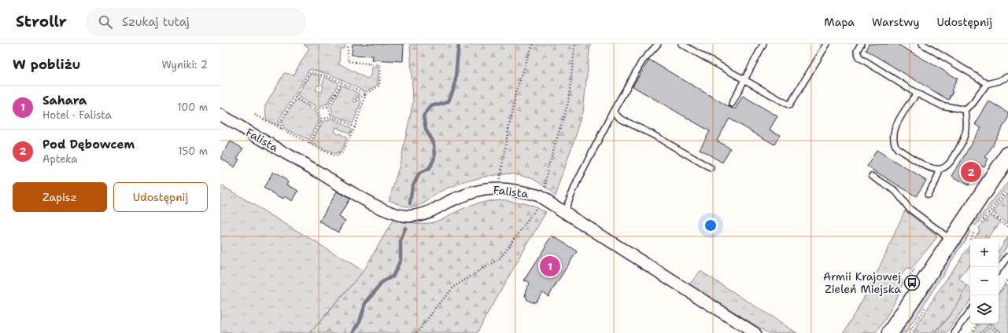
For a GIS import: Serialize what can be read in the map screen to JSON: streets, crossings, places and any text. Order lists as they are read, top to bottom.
{
  "streets": {
    "street": ["Falista"]
  },
  "places": {
    "bus stop": ["Armii Krajowej Zieleń Miejska"]
  },
  "page": {
    "header": "Strollr",
    "search": "Szukaj tutaj",
    "nav": ["Mapa", "Warstwy", "Udostępnij"],
    "heading": ["W pobliżu", "Wyniki: 2"],
    "list": [
      {
        "mark": "1",
        "name": "Sahara",
        "note": "Hotel · Falista",
        "value": "100 m"
      },
      {
        "mark": "2",
        "name": "Pod Dębowcem",
        "note": "Apteka",
        "value": "150 m"
      }
    ],
    "pins": ["2", "1"],
    "buttons": ["Zapisz", "Udostępnij"],
    "map_buttons": ["+", "−"]
  }
}
